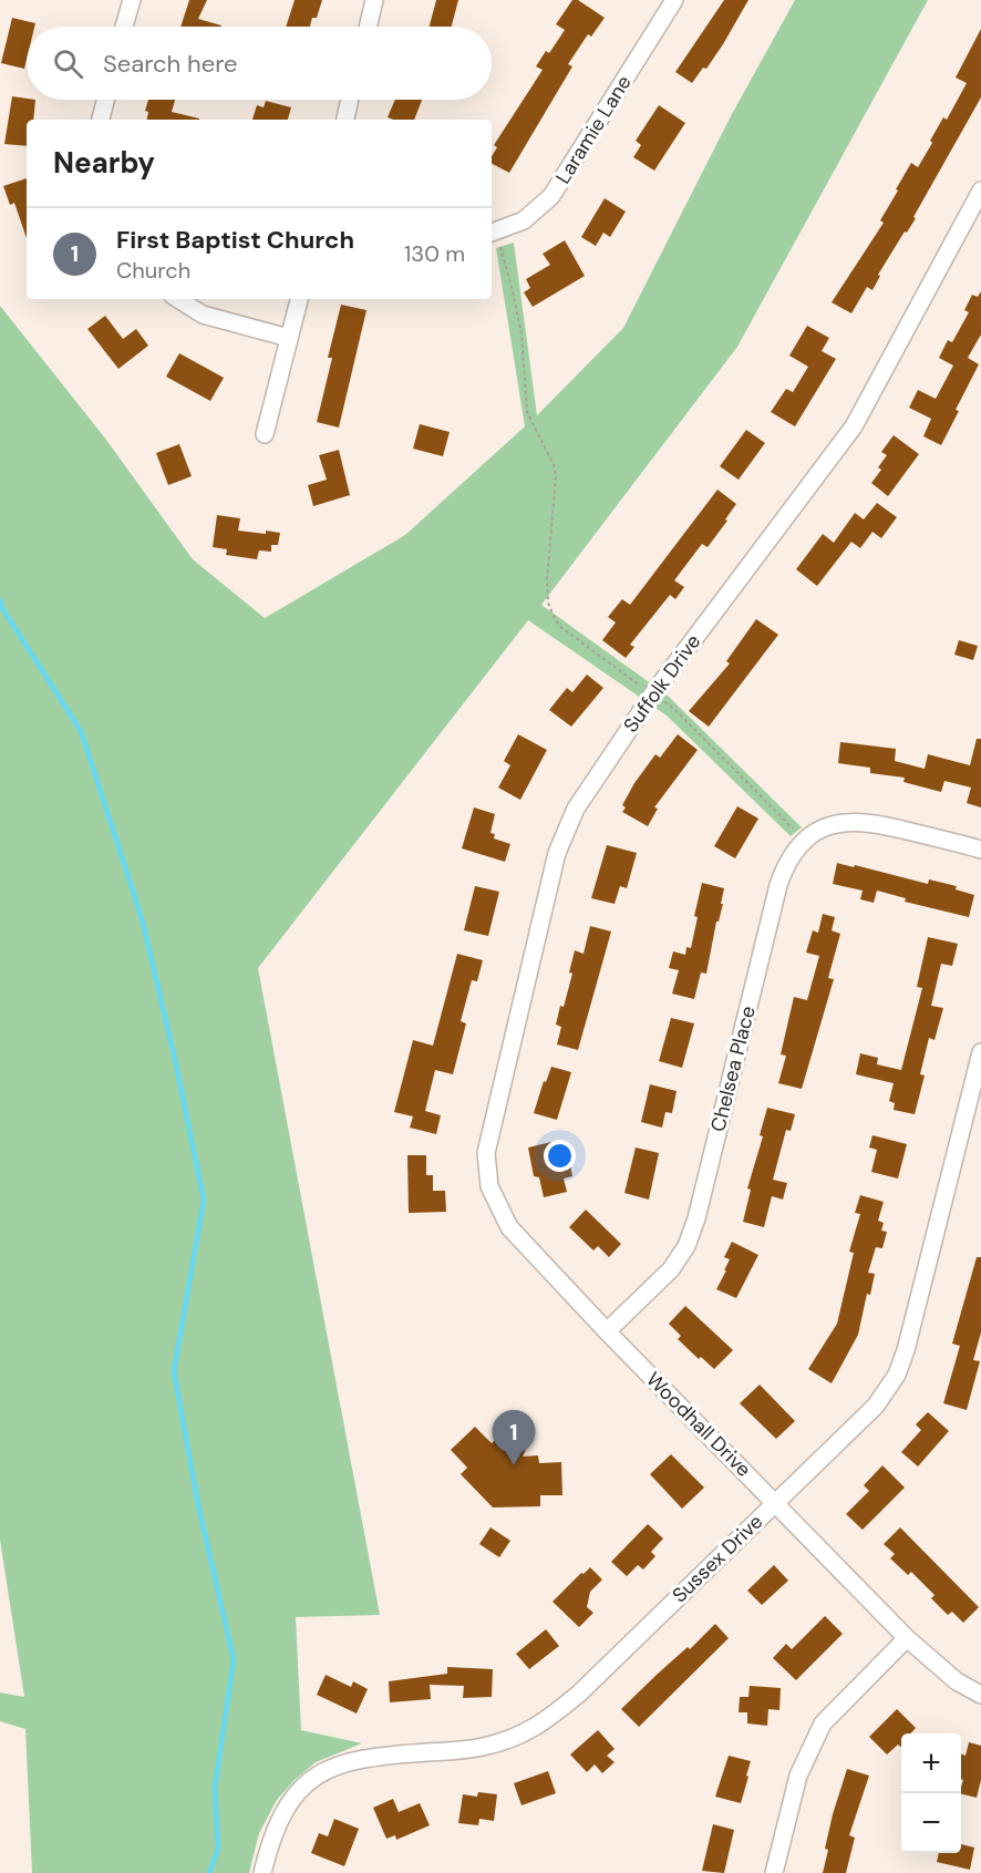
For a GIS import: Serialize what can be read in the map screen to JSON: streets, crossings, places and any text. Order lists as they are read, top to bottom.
{
  "streets": {
    "street": [
      "Laramie Lane",
      "Suffolk Drive",
      "Chelsea Place",
      "Woodhall Drive",
      "Sussex Drive"
    ]
  },
  "crossings": [
    ["Suffolk Drive", "Woodhall Drive"],
    ["Chelsea Place", "Woodhall Drive"],
    ["Woodhall Drive", "Sussex Drive"]
  ],
  "page": {
    "search": "Search here",
    "heading": "Nearby",
    "list": [
      {
        "mark": "1",
        "name": "First Baptist Church",
        "note": "Church",
        "value": "130 m"
      }
    ],
    "pins": "1",
    "map_buttons": ["+", "−"]
  }
}
